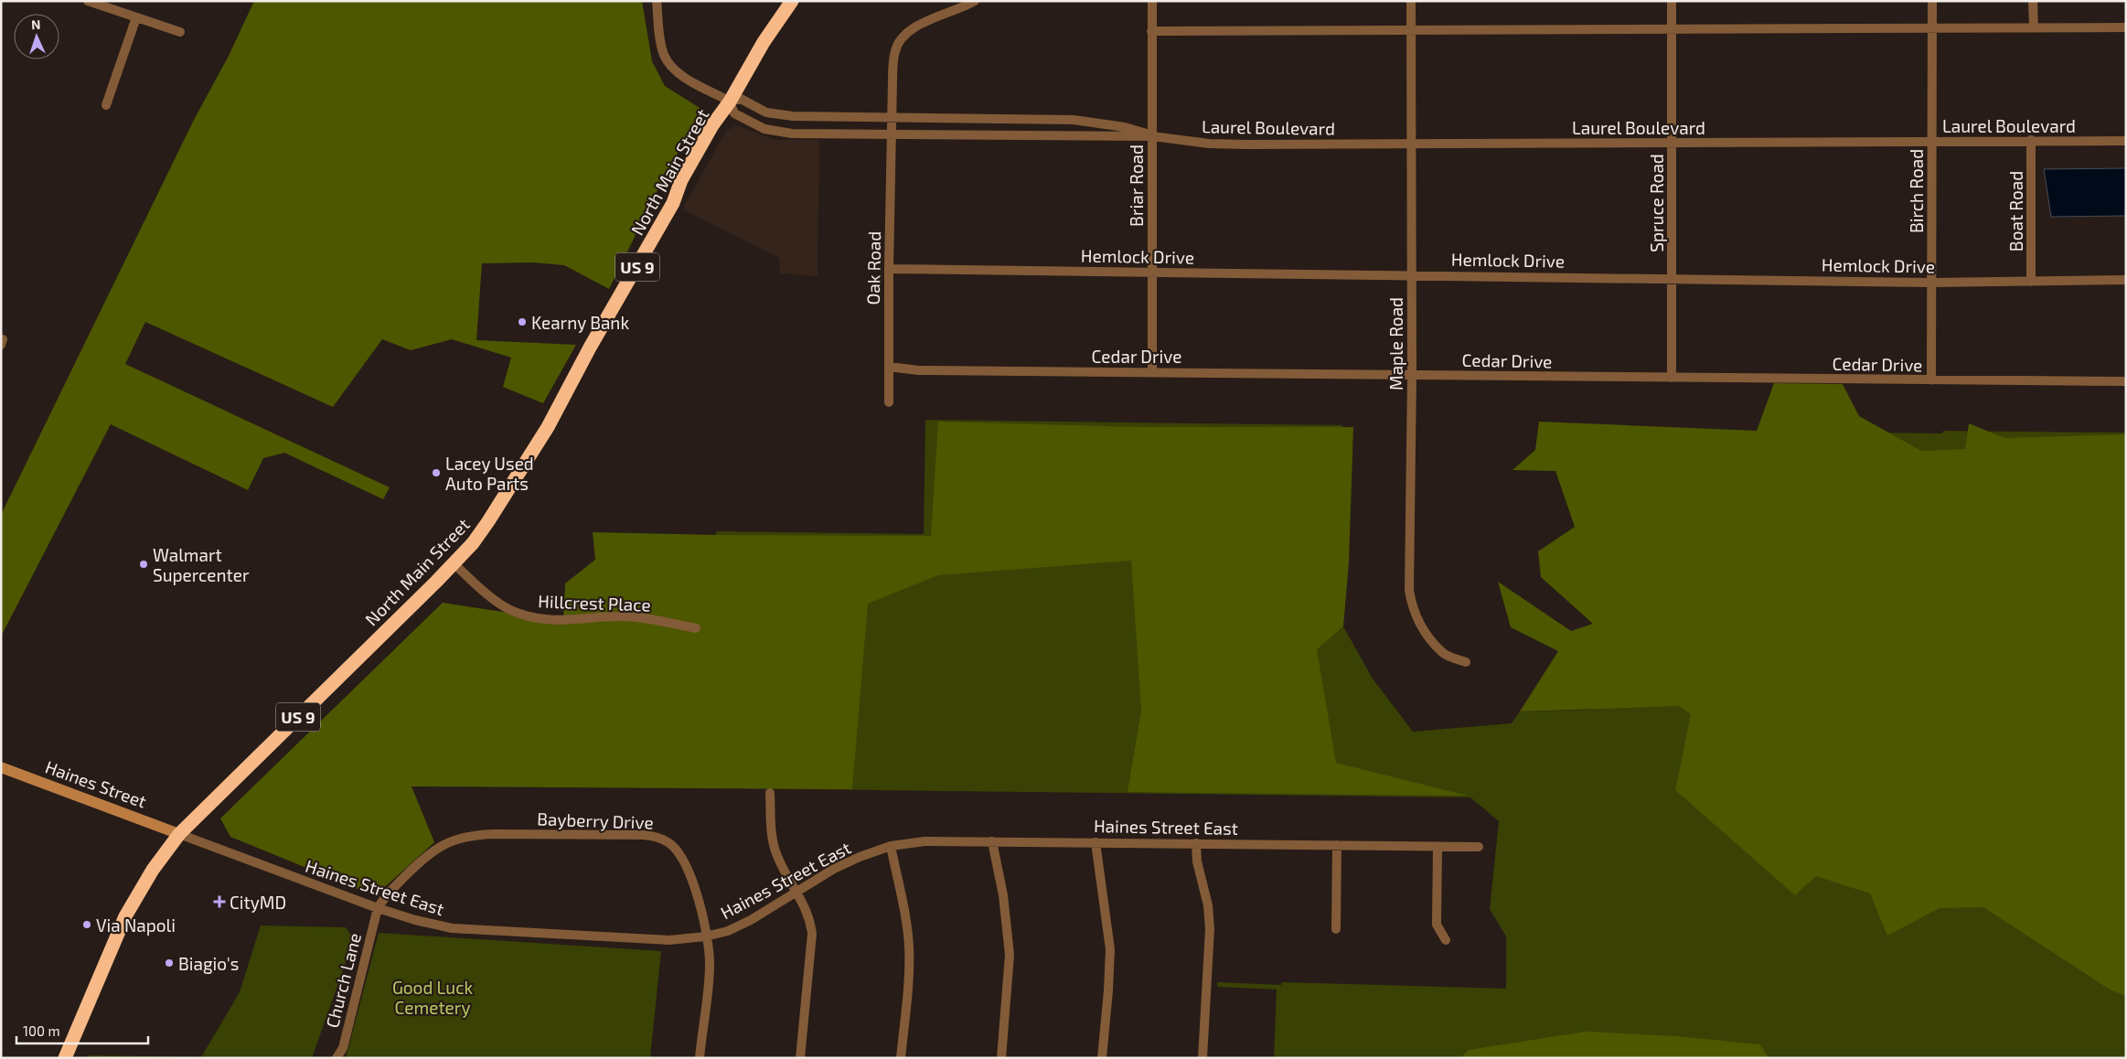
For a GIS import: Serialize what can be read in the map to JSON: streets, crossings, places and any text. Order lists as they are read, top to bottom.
{
  "streets": {
    "highway": ["North Main Street", "US 9"],
    "street": [
      "Laurel Boulevard",
      "Briar Road",
      "Birch Road",
      "Spruce Road",
      "Boat Road",
      "Hemlock Drive",
      "Oak Road",
      "Maple Road",
      "Cedar Drive",
      "Hillcrest Place",
      "Haines Street",
      "Bayberry Drive",
      "Haines Street East",
      "Church Lane"
    ]
  },
  "crossings": [
    ["Laurel Boulevard", "North Main Street"],
    ["Laurel Boulevard", "Briar Road"],
    ["Laurel Boulevard", "Birch Road"],
    ["Laurel Boulevard", "Spruce Road"],
    ["Laurel Boulevard", "Boat Road"],
    ["Laurel Boulevard", "Oak Road"],
    ["Laurel Boulevard", "Maple Road"],
    ["North Main Street", "Hillcrest Place"],
    ["North Main Street", "Haines Street"],
    ["North Main Street", "Haines Street East"],
    ["Briar Road", "Hemlock Drive"],
    ["Briar Road", "Cedar Drive"],
    ["Birch Road", "Hemlock Drive"],
    ["Birch Road", "Cedar Drive"],
    ["Spruce Road", "Hemlock Drive"],
    ["Spruce Road", "Cedar Drive"],
    ["Boat Road", "Hemlock Drive"],
    ["Hemlock Drive", "Oak Road"],
    ["Hemlock Drive", "Maple Road"],
    ["Oak Road", "Cedar Drive"],
    ["Maple Road", "Cedar Drive"],
    ["Haines Street", "Haines Street East"],
    ["Bayberry Drive", "Haines Street East"],
    ["Bayberry Drive", "Church Lane"],
    ["Haines Street East", "Church Lane"]
  ],
  "parks": ["Good Luck Cemetery"],
  "places": {
    "other": [
      "Kearny Bank",
      "Lacey Used Auto Parts",
      "Walmart Supercenter",
      "Via Napoli",
      "Biagio's"
    ],
    "health": ["CityMD"]
  },
  "scale_bar": "100 m",
  "north": "top"
}
